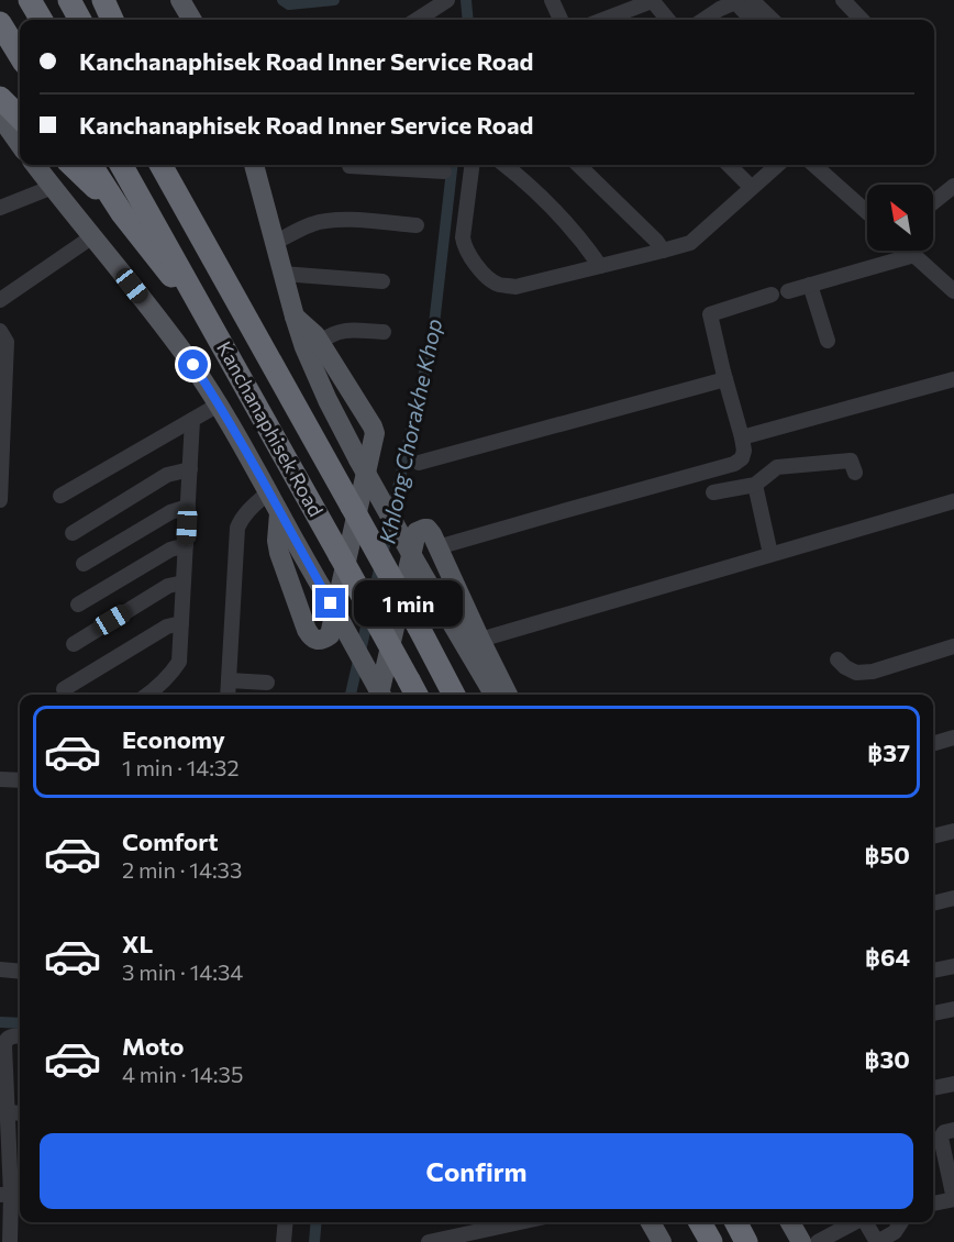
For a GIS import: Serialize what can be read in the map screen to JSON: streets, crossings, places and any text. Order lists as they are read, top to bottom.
{
  "streets": {
    "highway": ["Kanchanaphisek Road"]
  },
  "water": ["Khlong Chorakhe Khop"],
  "north": "top left",
  "page": {
    "banner": ["Kanchanaphisek Road Inner Service Road", "Kanchanaphisek Road Inner Service Road"],
    "bubble": "1 min",
    "list": [
      {
        "name": "Economy",
        "note": "1 min · 14:32",
        "value": "฿37"
      },
      {
        "name": "Comfort",
        "note": "2 min · 14:33",
        "value": "฿50"
      },
      {
        "name": "XL",
        "note": "3 min · 14:34",
        "value": "฿64"
      },
      {
        "name": "Moto",
        "note": "4 min · 14:35",
        "value": "฿30"
      }
    ],
    "buttons": "Confirm"
  }
}
